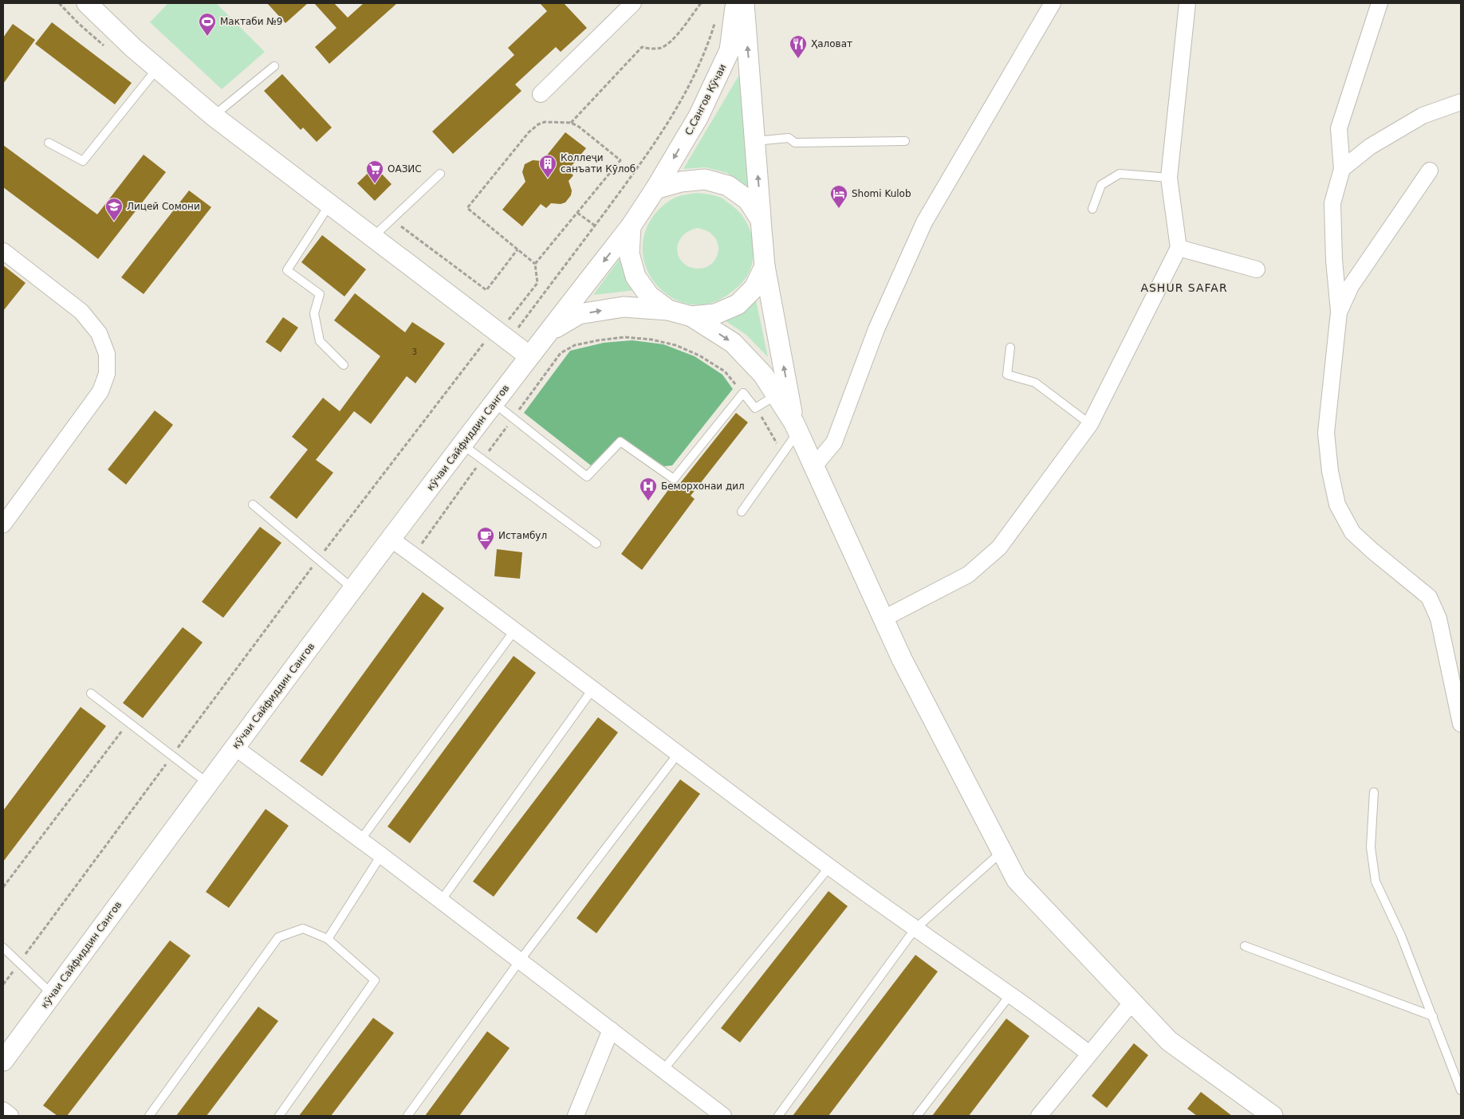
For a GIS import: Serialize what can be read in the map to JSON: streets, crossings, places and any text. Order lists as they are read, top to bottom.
{
  "streets": {
    "street": ["С.Сангов Кӯчаи", "кӯчаи Сайфиддин Сангов"]
  },
  "districts": ["ASHUR SAFAR"],
  "places": {
    "sports": ["Мактаби №9"],
    "restaurant": ["Ҳаловат"],
    "building": ["Коллеҷи санъати Кӯлоб"],
    "supermarket": ["ОАЗИС"],
    "hotel": ["Shomi Kulob"],
    "school or university": ["Лицей Сомони"],
    "hospital": ["Беморхонаи дил"],
    "cafe": ["Истамбул"]
  },
  "house_numbers": ["3"]
}
